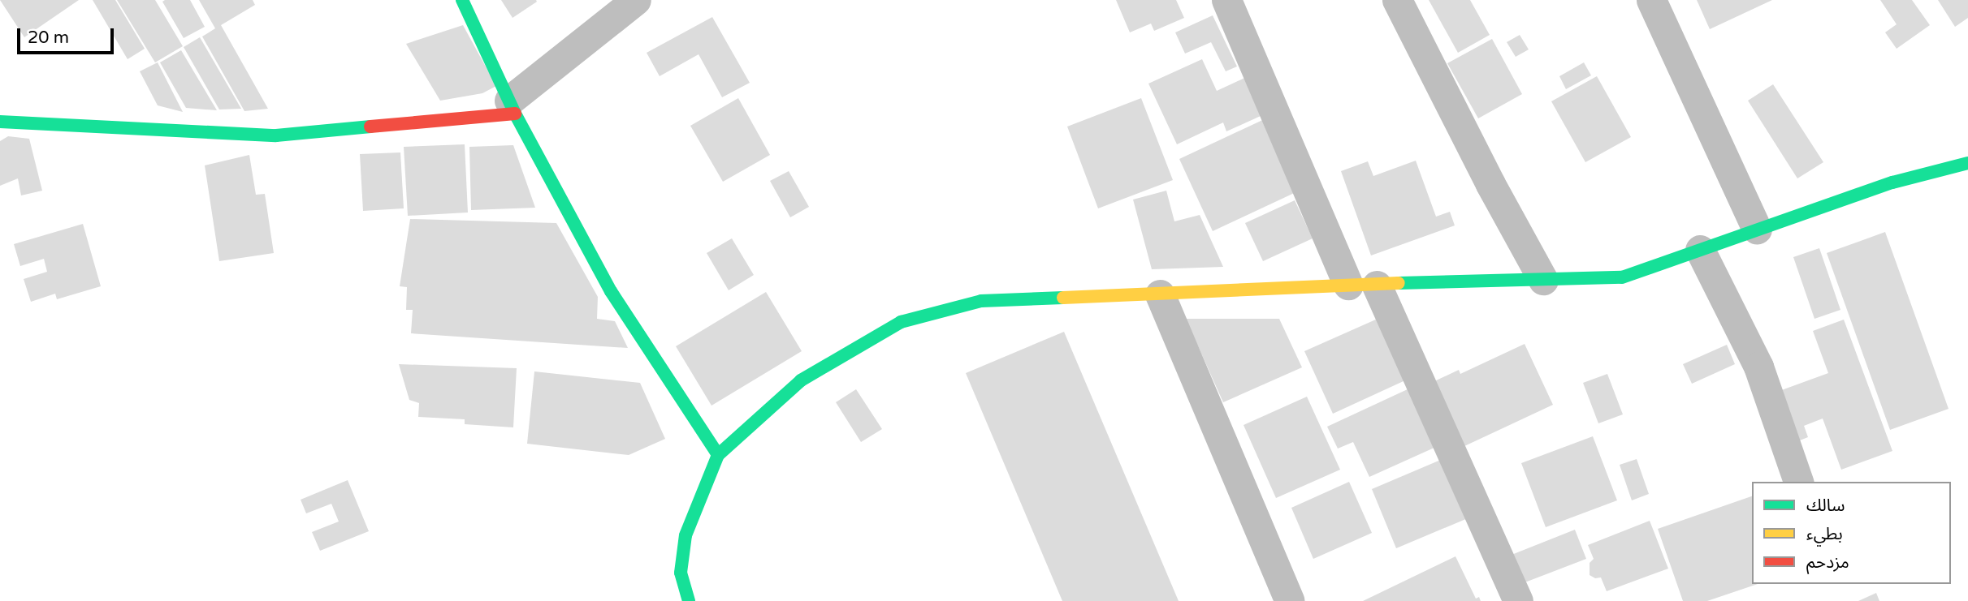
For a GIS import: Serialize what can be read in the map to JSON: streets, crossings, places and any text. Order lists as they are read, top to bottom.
{
  "legend": ["سالك", "بطيء", "مزدحم"],
  "scale_bar": "20 m"
}
